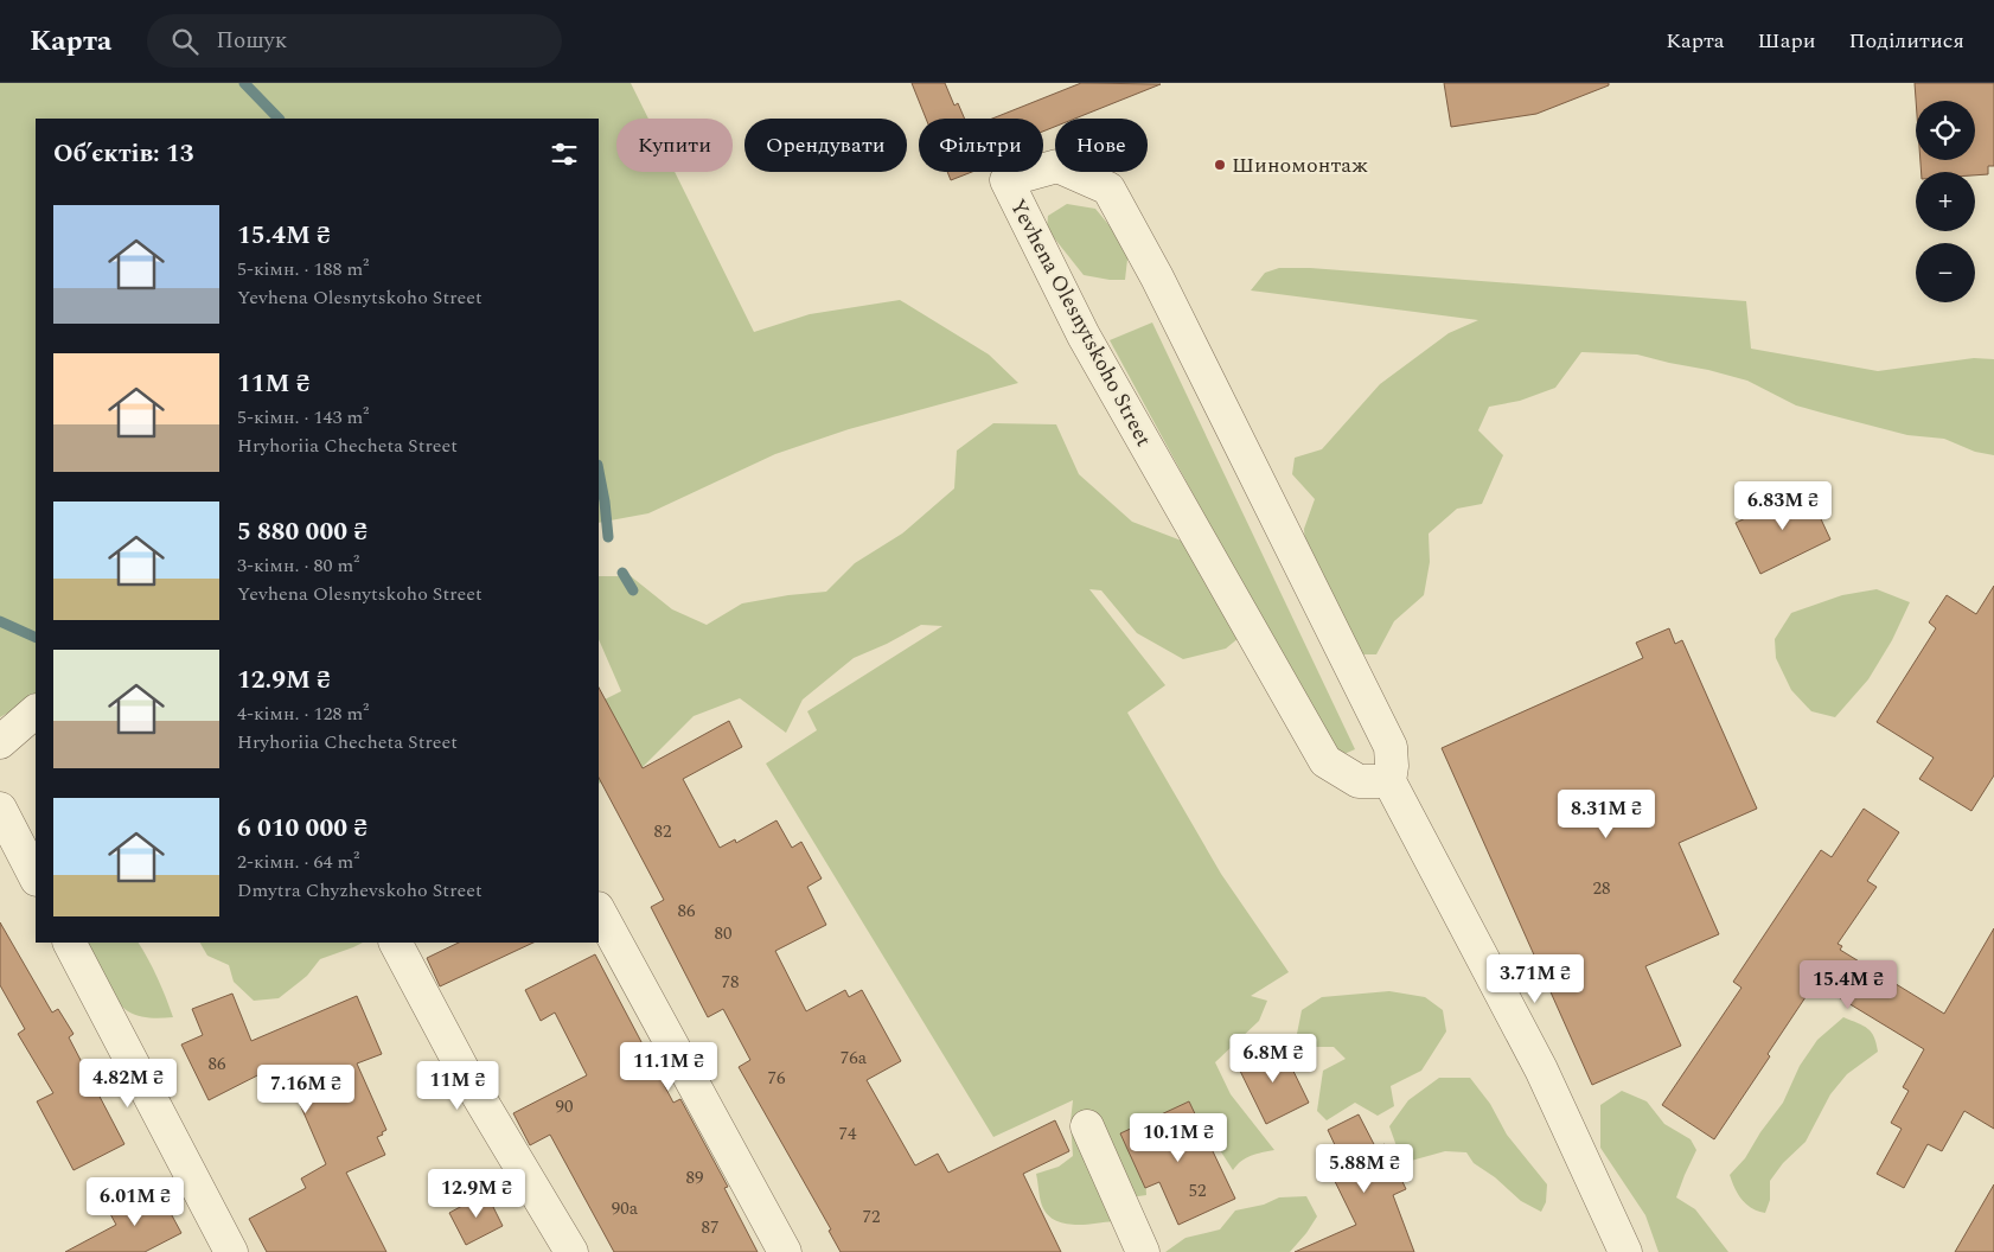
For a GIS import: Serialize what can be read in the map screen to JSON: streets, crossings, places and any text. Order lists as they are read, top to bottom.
{
  "streets": {
    "street": ["Yevhena Olesnytskoho Street"]
  },
  "places": ["Шиномонтаж"],
  "house_numbers": [
    "82",
    "28",
    "86",
    "80",
    "78",
    "76а",
    "86",
    "76",
    "90",
    "74",
    "89",
    "52",
    "90а",
    "72",
    "87"
  ],
  "page": {
    "header": "Карта",
    "search": "Пошук",
    "nav": ["Карта", "Шари", "Поділитися"],
    "map_buttons": ["+", "−"],
    "chip": [
      "Купити",
      "Орендувати",
      "Фільтри",
      "Нове"
    ],
    "heading": "Об’єктів: 13",
    "list": [
      {
        "name": "15.4M ₴",
        "note": "5-кімн. · 188 m² · Yevhena Olesnytskoho Street"
      },
      {
        "name": "11M ₴",
        "note": "5-кімн. · 143 m² · Hryhoriia Checheta Street"
      },
      {
        "name": "5 880 000 ₴",
        "note": "3-кімн. · 80 m² · Yevhena Olesnytskoho Street"
      },
      {
        "name": "12.9M ₴",
        "note": "4-кімн. · 128 m² · Hryhoriia Checheta Street"
      },
      {
        "name": "6 010 000 ₴",
        "note": "2-кімн. · 64 m² · Dmytra Chyzhevskoho Street"
      }
    ],
    "price": [
      "6.83M ₴",
      "8.31M ₴",
      "3.71M ₴",
      "15.4M ₴",
      "6.8M ₴",
      "11.1M ₴",
      "4.82M ₴",
      "11M ₴",
      "7.16M ₴",
      "10.1M ₴",
      "5.88M ₴",
      "12.9M ₴",
      "6.01M ₴"
    ]
  }
}
